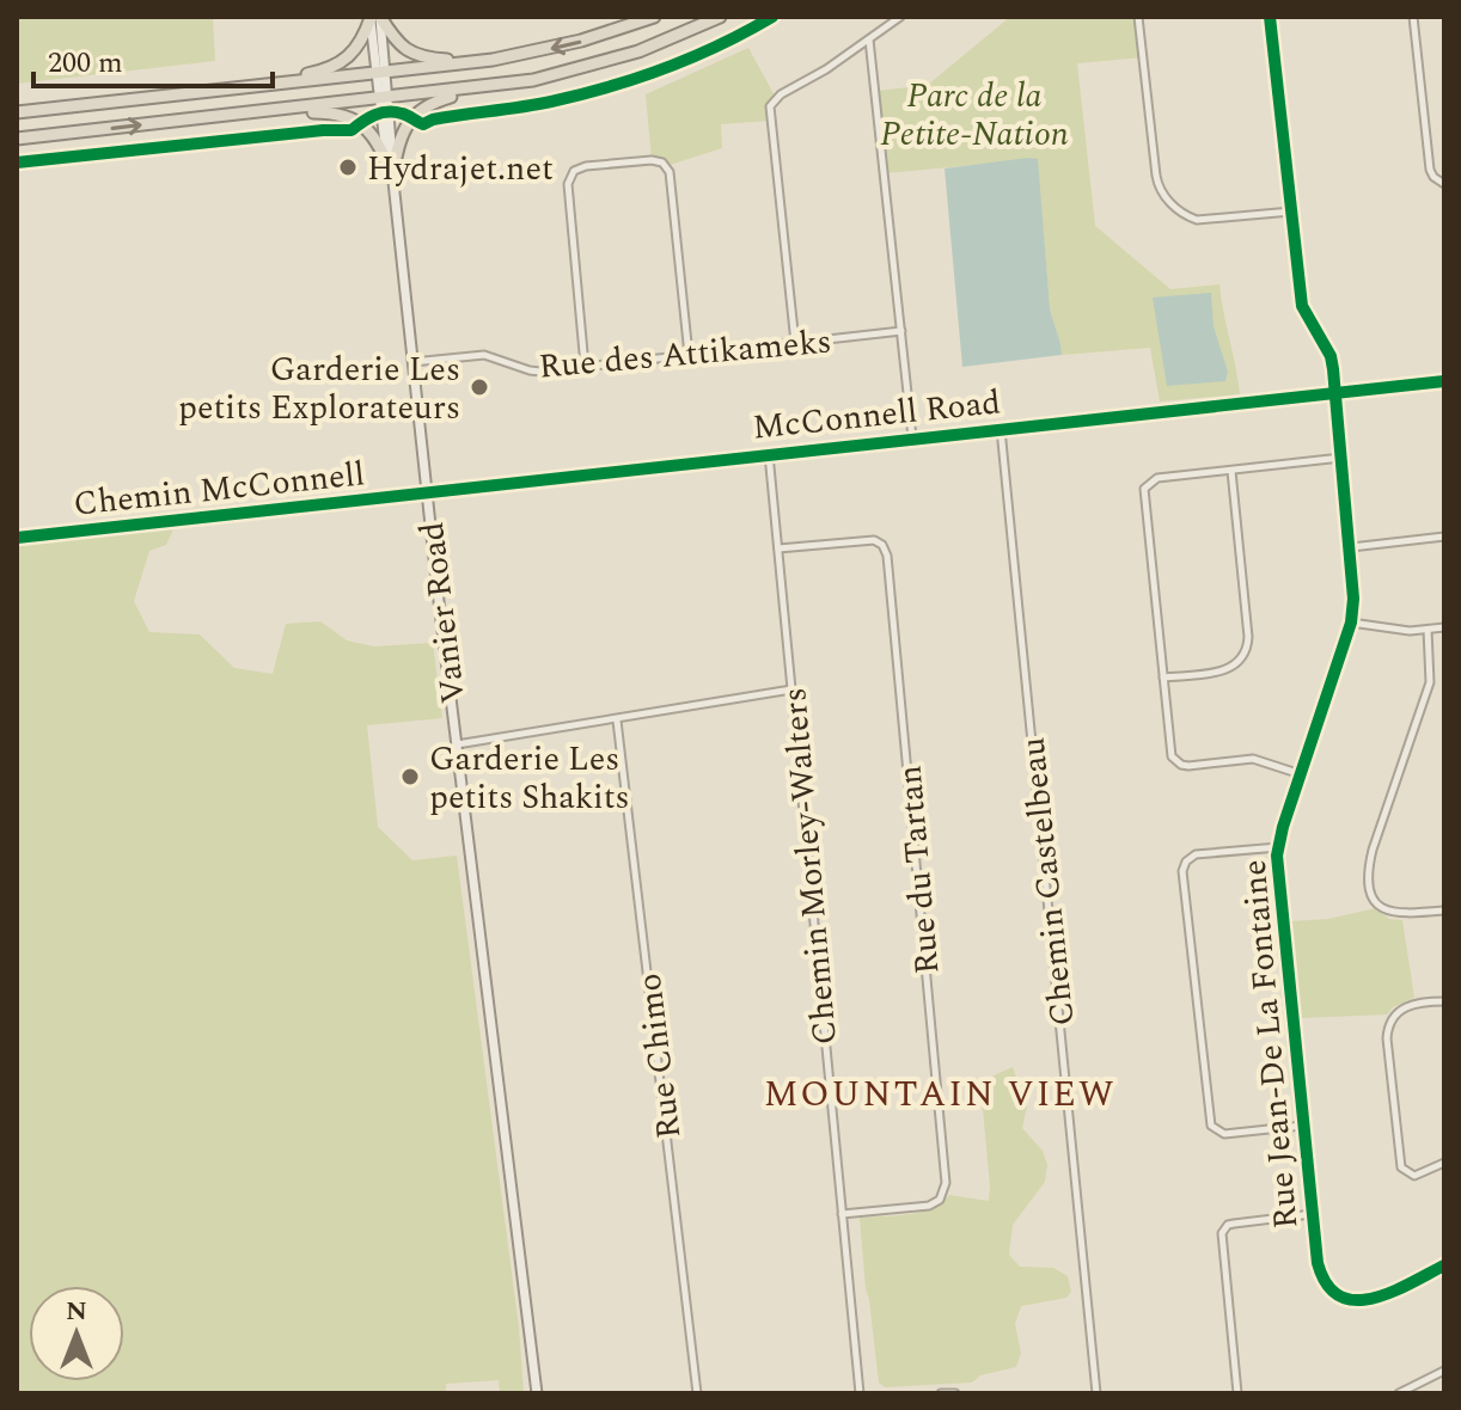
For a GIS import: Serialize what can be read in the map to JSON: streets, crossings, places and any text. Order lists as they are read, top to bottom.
{
  "streets": {
    "street": [
      "Rue des Attikameks",
      "McConnell Road",
      "Chemin McConnell",
      "Vanier Road",
      "Chemin Morley-Walters",
      "Rue du Tartan",
      "Chemin Castelbeau",
      "Rue Jean-De La Fontaine",
      "Rue Chimo"
    ]
  },
  "crossings": [
    ["Rue des Attikameks", "Vanier Road"],
    ["McConnell Road", "Chemin McConnell"],
    ["McConnell Road", "Vanier Road"],
    ["McConnell Road", "Chemin Morley-Walters"],
    ["McConnell Road", "Chemin Castelbeau"],
    ["McConnell Road", "Rue Jean-De La Fontaine"],
    ["Chemin McConnell", "Vanier Road"],
    ["Chemin Morley-Walters", "Rue du Tartan"]
  ],
  "districts": ["MOUNTAIN VIEW"],
  "parks": ["Parc de la Petite-Nation"],
  "places": ["Hydrajet.net", "Garderie Les petits Explorateurs", "Garderie Les petits Shakits"],
  "scale_bar": "200 m",
  "north": "top"
}
